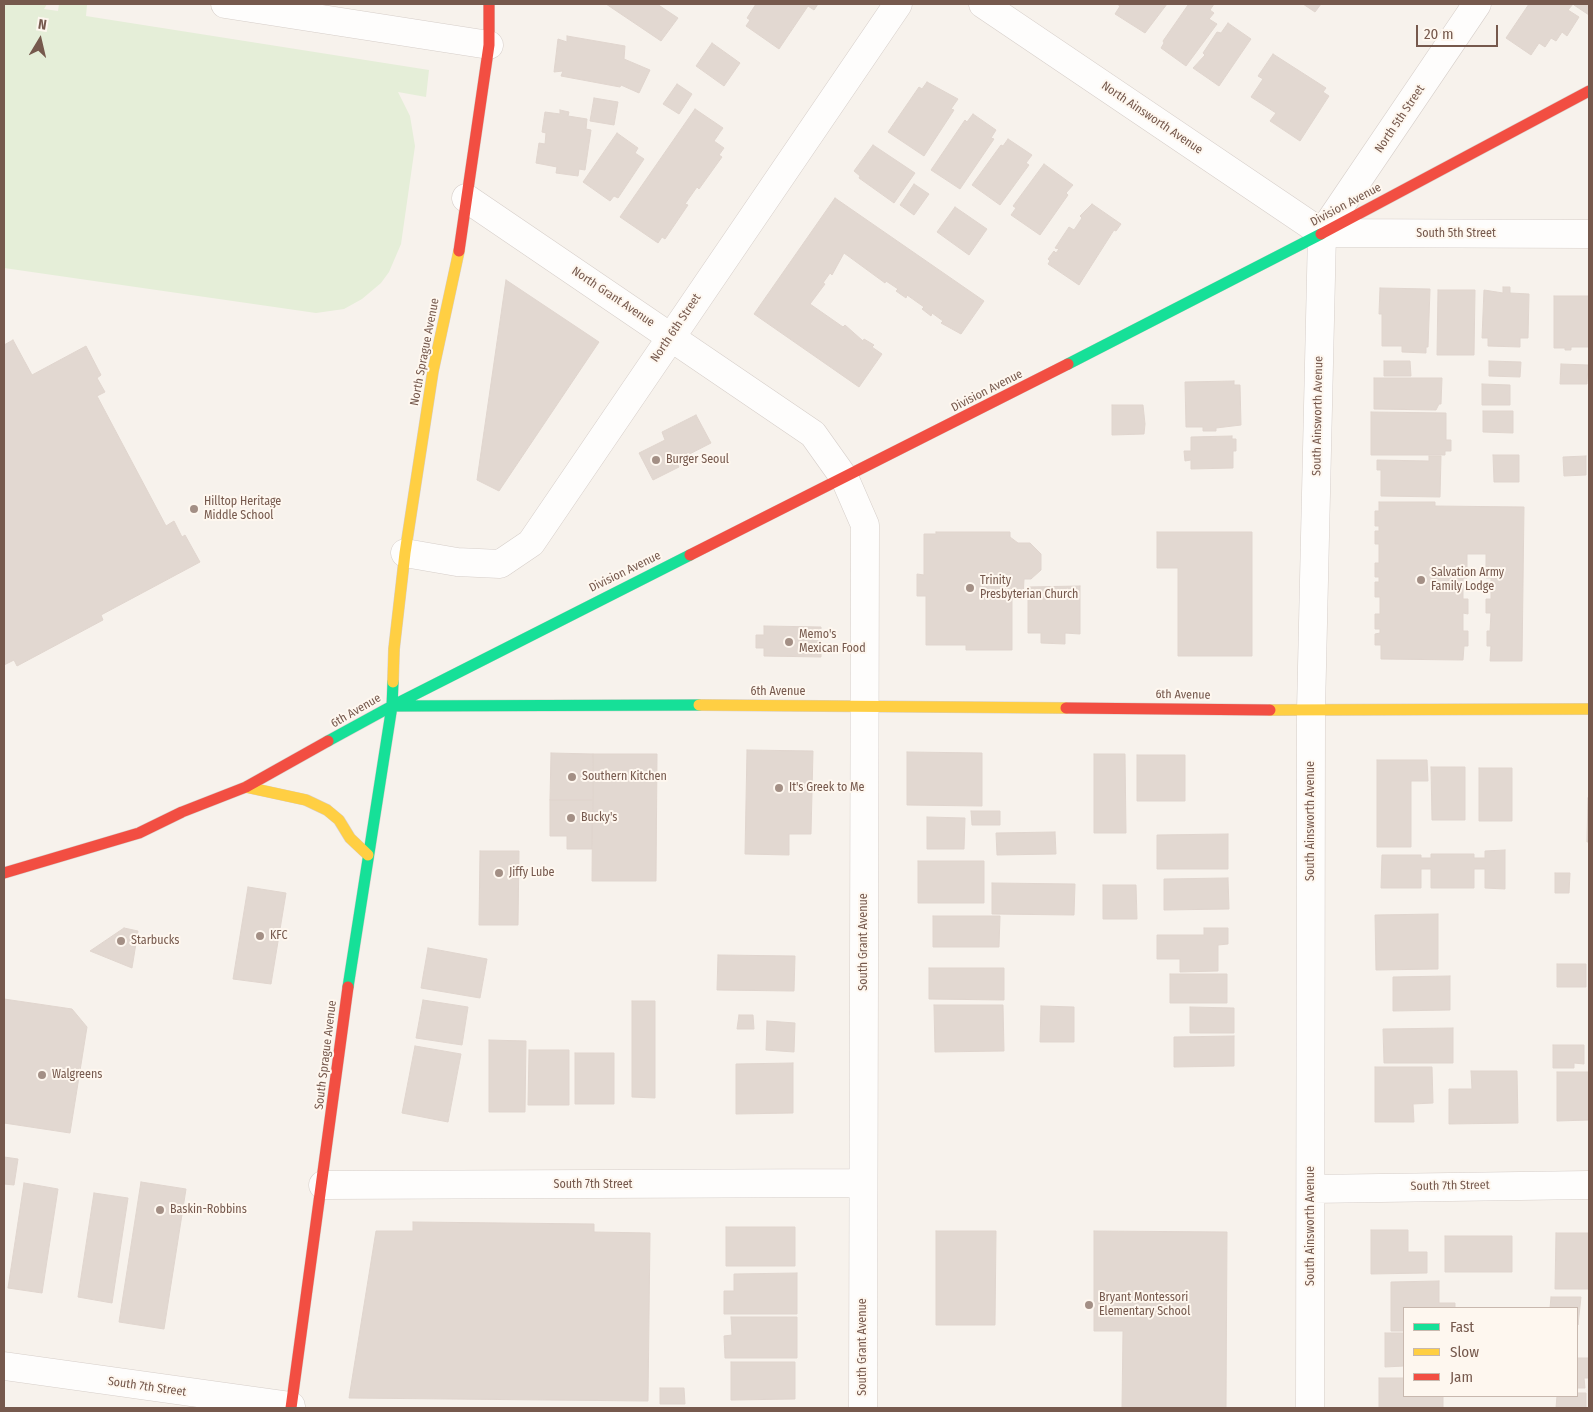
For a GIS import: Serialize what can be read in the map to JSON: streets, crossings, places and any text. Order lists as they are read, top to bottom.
{
  "streets": {
    "main road": [
      "Division Avenue",
      "North Sprague Avenue",
      "6th Avenue",
      "South Sprague Avenue"
    ],
    "street": [
      "North Ainsworth Avenue",
      "North 5th Street",
      "South 5th Street",
      "North Grant Avenue",
      "North 6th Street",
      "South Ainsworth Avenue",
      "South Grant Avenue",
      "South 7th Street"
    ]
  },
  "crossings": [
    ["North Ainsworth Avenue", "North 5th Street"],
    ["North Ainsworth Avenue", "Division Avenue"],
    ["North Ainsworth Avenue", "South 5th Street"],
    ["North Ainsworth Avenue", "South Ainsworth Avenue"],
    ["North 5th Street", "Division Avenue"],
    ["North 5th Street", "South 5th Street"],
    ["North 5th Street", "South Ainsworth Avenue"],
    ["Division Avenue", "South 5th Street"],
    ["Division Avenue", "North Grant Avenue"],
    ["Division Avenue", "North Sprague Avenue"],
    ["Division Avenue", "South Ainsworth Avenue"],
    ["Division Avenue", "6th Avenue"],
    ["Division Avenue", "South Grant Avenue"],
    ["Division Avenue", "South Sprague Avenue"],
    ["South 5th Street", "South Ainsworth Avenue"],
    ["North Grant Avenue", "North 6th Street"],
    ["North Grant Avenue", "North Sprague Avenue"],
    ["North Grant Avenue", "South Grant Avenue"],
    ["North 6th Street", "North Sprague Avenue"],
    ["North Sprague Avenue", "6th Avenue"],
    ["North Sprague Avenue", "South Sprague Avenue"],
    ["South Ainsworth Avenue", "6th Avenue"],
    ["South Ainsworth Avenue", "South 7th Street"],
    ["6th Avenue", "South Grant Avenue"],
    ["6th Avenue", "South Sprague Avenue"],
    ["South Grant Avenue", "South 7th Street"],
    ["South Sprague Avenue", "South 7th Street"]
  ],
  "places": [
    "Burger Seoul",
    "Hilltop Heritage Middle School",
    "Salvation Army Family Lodge",
    "Trinity Presbyterian Church",
    "Memo's Mexican Food",
    "Southern Kitchen",
    "It's Greek to Me",
    "Bucky's",
    "Jiffy Lube",
    "KFC",
    "Starbucks",
    "Walgreens",
    "Baskin-Robbins",
    "Bryant Montessori Elementary School"
  ],
  "legend": ["Fast", "Slow", "Jam"],
  "scale_bar": "20 m",
  "north": "top"
}
